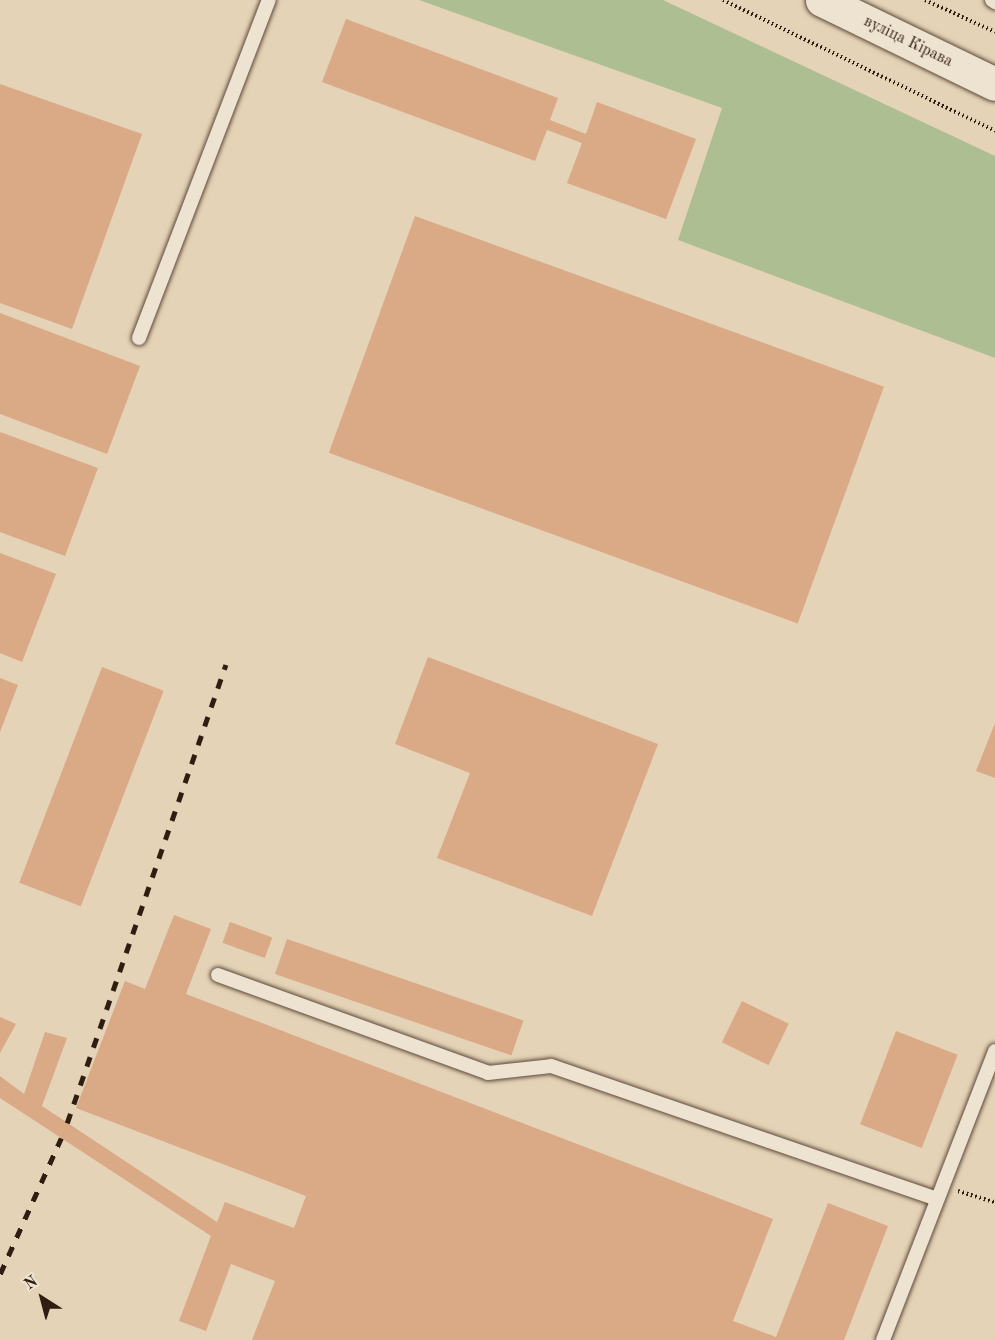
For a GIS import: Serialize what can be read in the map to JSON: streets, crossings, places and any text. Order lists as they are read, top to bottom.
{
  "streets": {
    "main road": ["вуліца Кірава"]
  },
  "north": "top left"
}
